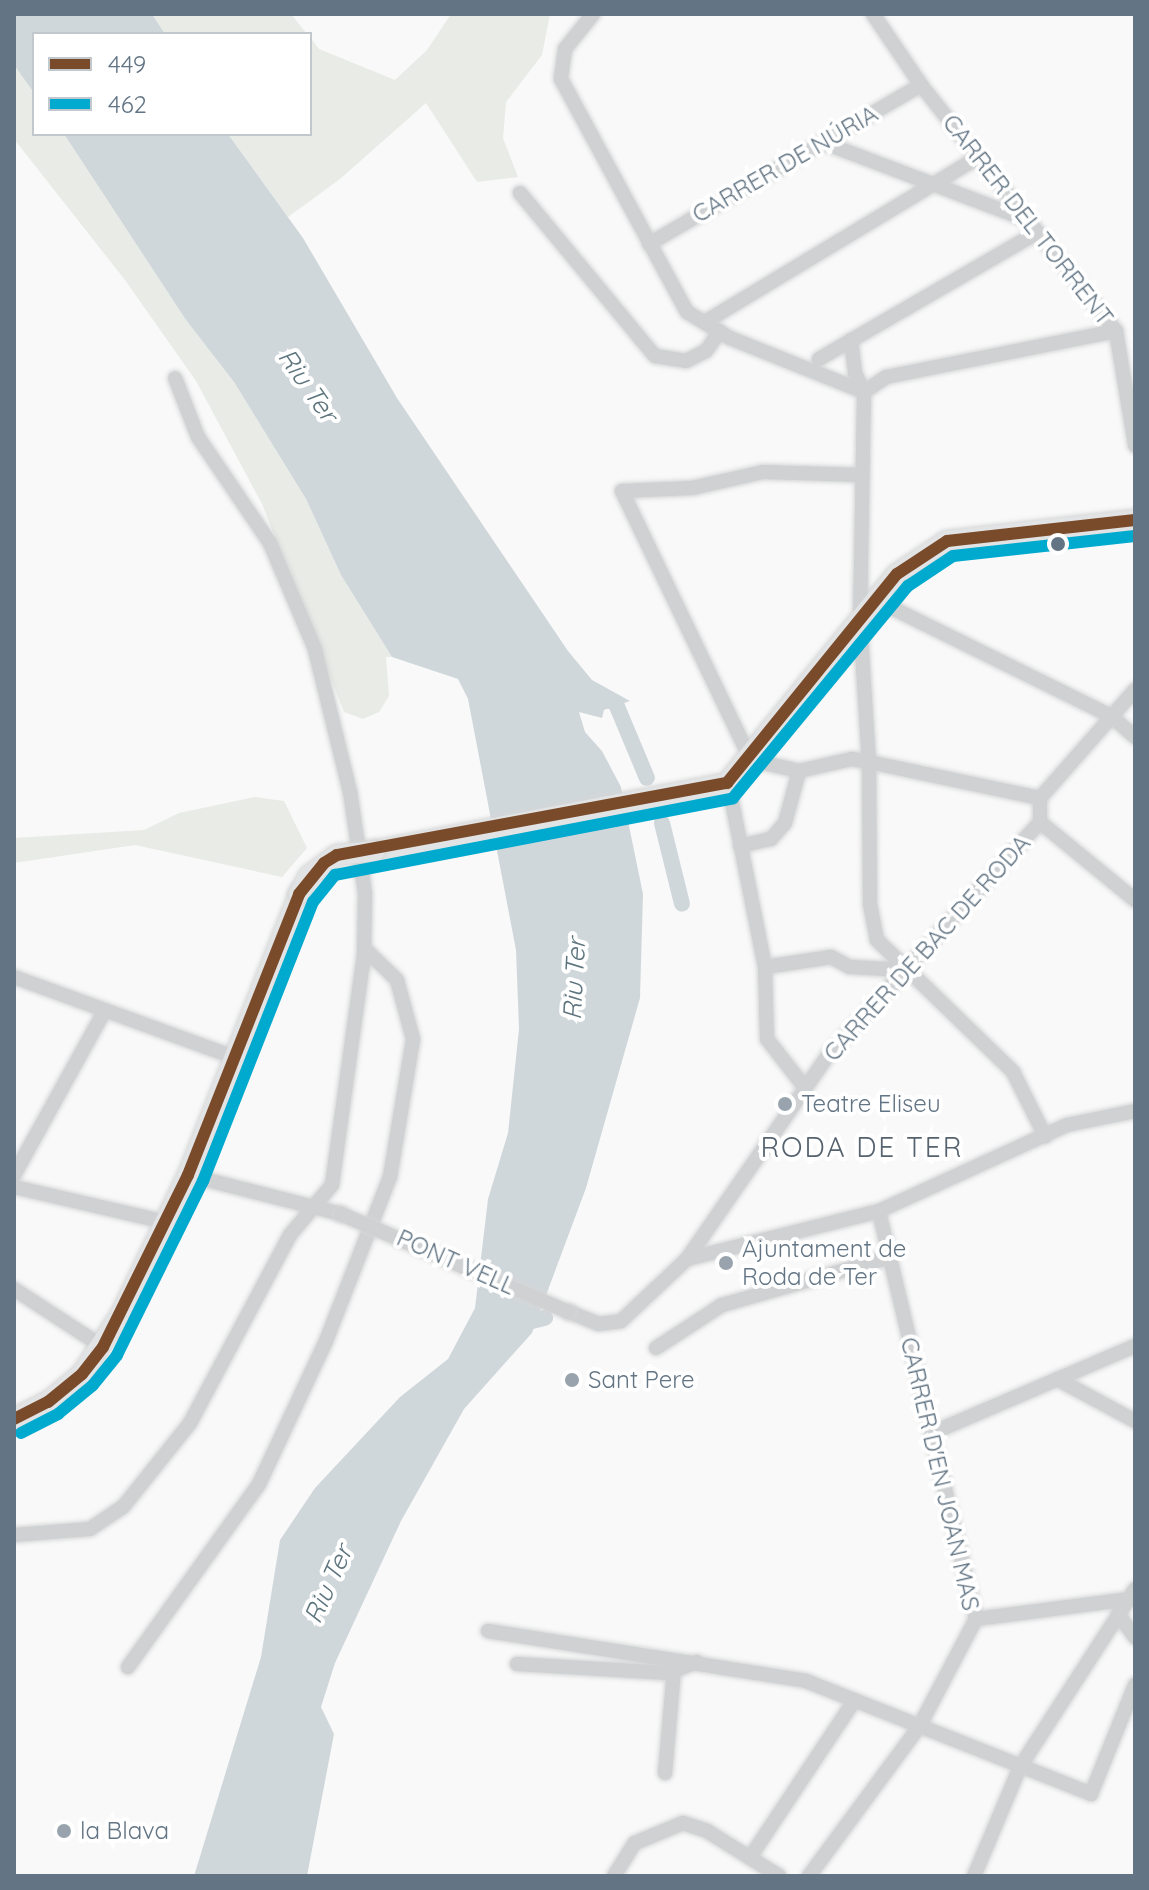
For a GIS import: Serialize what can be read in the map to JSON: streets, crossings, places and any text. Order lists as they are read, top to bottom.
{
  "streets": {
    "street": [
      "CARRER DE NÚRIA",
      "CARRER DEL TORRENT",
      "CARRER DE BAC DE RODA",
      "PONT VELL",
      "CARRER D'EN JOAN MAS"
    ]
  },
  "crossings": [
    ["CARRER DE NÚRIA", "CARRER DEL TORRENT"],
    ["CARRER DE BAC DE RODA", "PONT VELL"]
  ],
  "districts": ["RODA DE TER"],
  "water": ["Riu Ter"],
  "places": [
    "Teatre Eliseu",
    "Ajuntament de Roda de Ter",
    "Sant Pere",
    "la Blava"
  ],
  "lines": ["transit line 449", "transit line 462"],
  "legend": ["449", "462"]
}
